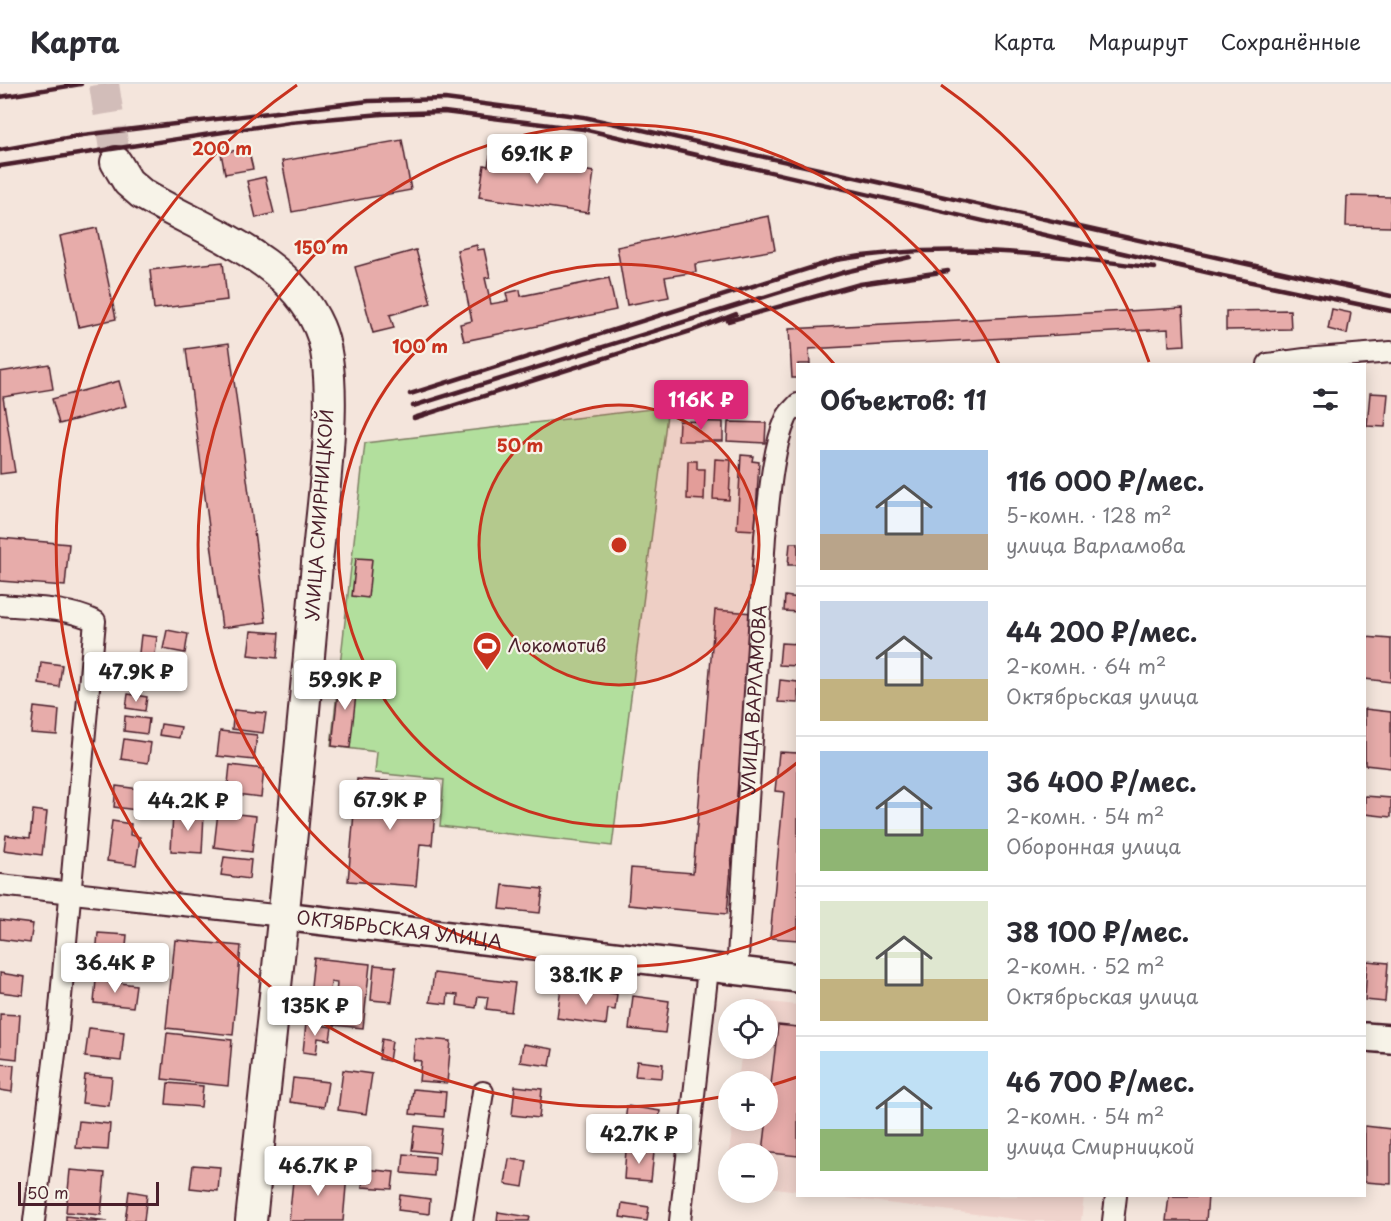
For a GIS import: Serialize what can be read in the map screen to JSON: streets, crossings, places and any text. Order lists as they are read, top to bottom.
{
  "streets": {
    "main road": ["УЛИЦА СМИРНИЦКОЙ", "ОКТЯБРЬСКАЯ УЛИЦА"],
    "street": ["УЛИЦА ВАРЛАМОВА"]
  },
  "crossings": [
    ["УЛИЦА СМИРНИЦКОЙ", "ОКТЯБРЬСКАЯ УЛИЦА"],
    ["УЛИЦА ВАРЛАМОВА", "ОКТЯБРЬСКАЯ УЛИЦА"]
  ],
  "places": {
    "sports": ["Локомотив"]
  },
  "scale_bar": "50 m",
  "page": {
    "header": "Карта",
    "nav": ["Карта", "Маршрут", "Сохранённые"],
    "price": [
      "69.1K ₽",
      "116K ₽",
      "47.9K ₽",
      "59.9K ₽",
      "67.9K ₽",
      "44.2K ₽",
      "36.4K ₽",
      "38.1K ₽",
      "135K ₽",
      "42.7K ₽",
      "46.7K ₽"
    ],
    "heading": "Объектов: 11",
    "list": [
      {
        "name": "116 000 ₽/мес.",
        "note": "5-комн. · 128 m² · улица Варламова"
      },
      {
        "name": "44 200 ₽/мес.",
        "note": "2-комн. · 64 m² · Октябрьская улица"
      },
      {
        "name": "36 400 ₽/мес.",
        "note": "2-комн. · 54 m² · Оборонная улица"
      },
      {
        "name": "38 100 ₽/мес.",
        "note": "2-комн. · 52 m² · Октябрьская улица"
      },
      {
        "name": "46 700 ₽/мес.",
        "note": "2-комн. · 54 m² · улица Смирницкой"
      }
    ],
    "map_buttons": ["+", "−"],
    "scale": "50 m"
  },
  "rings": [
    "200 m",
    "150 m",
    "100 m",
    "50 m"
  ]
}
